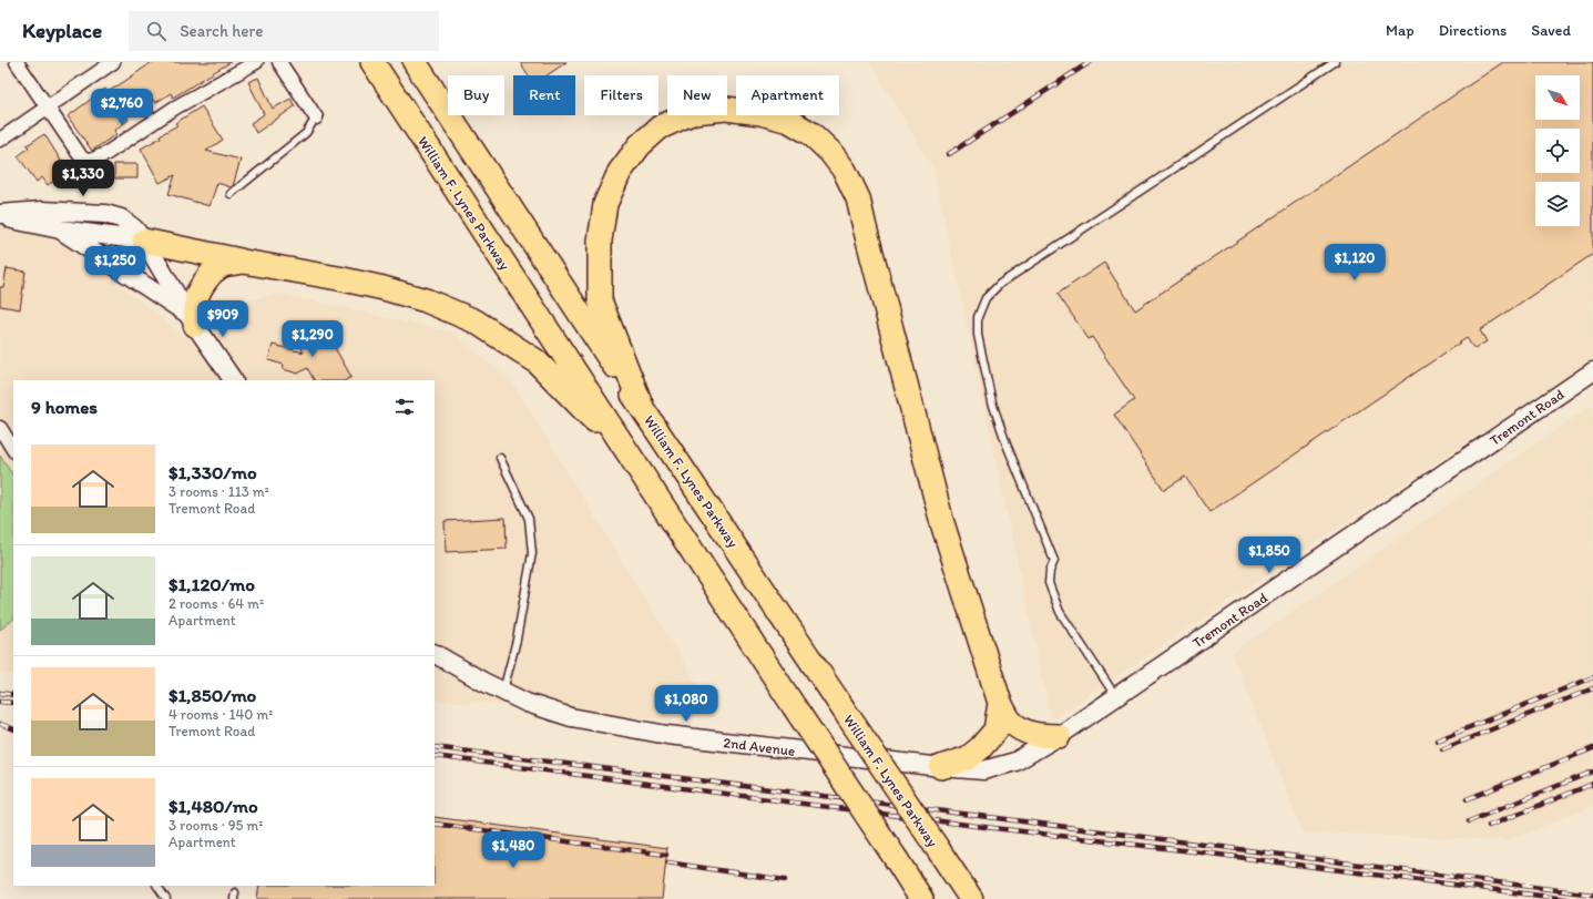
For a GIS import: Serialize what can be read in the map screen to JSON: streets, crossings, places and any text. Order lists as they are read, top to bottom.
{
  "streets": {
    "highway": ["William F. Lynes Parkway"],
    "street": ["Tremont Road", "2nd Avenue"]
  },
  "crossings": [
    ["Tremont Road", "2nd Avenue"]
  ],
  "north": "bottom right",
  "page": {
    "header": "Keyplace",
    "search": "Search here",
    "nav": ["Map", "Directions", "Saved"],
    "chip": [
      "Buy",
      "Rent",
      "Filters",
      "New",
      "Apartment"
    ],
    "price": [
      "$2,760",
      "$1,330",
      "$1,120",
      "$1,250",
      "$909",
      "$1,290",
      "$1,850",
      "$1,080",
      "$1,480"
    ],
    "heading": "9 homes",
    "list": [
      {
        "name": "$1,330/mo",
        "note": "3 rooms · 113 m² · Tremont Road"
      },
      {
        "name": "$1,120/mo",
        "note": "2 rooms · 64 m² · Apartment"
      },
      {
        "name": "$1,850/mo",
        "note": "4 rooms · 140 m² · Tremont Road"
      },
      {
        "name": "$1,480/mo",
        "note": "3 rooms · 95 m² · Apartment"
      }
    ]
  }
}
